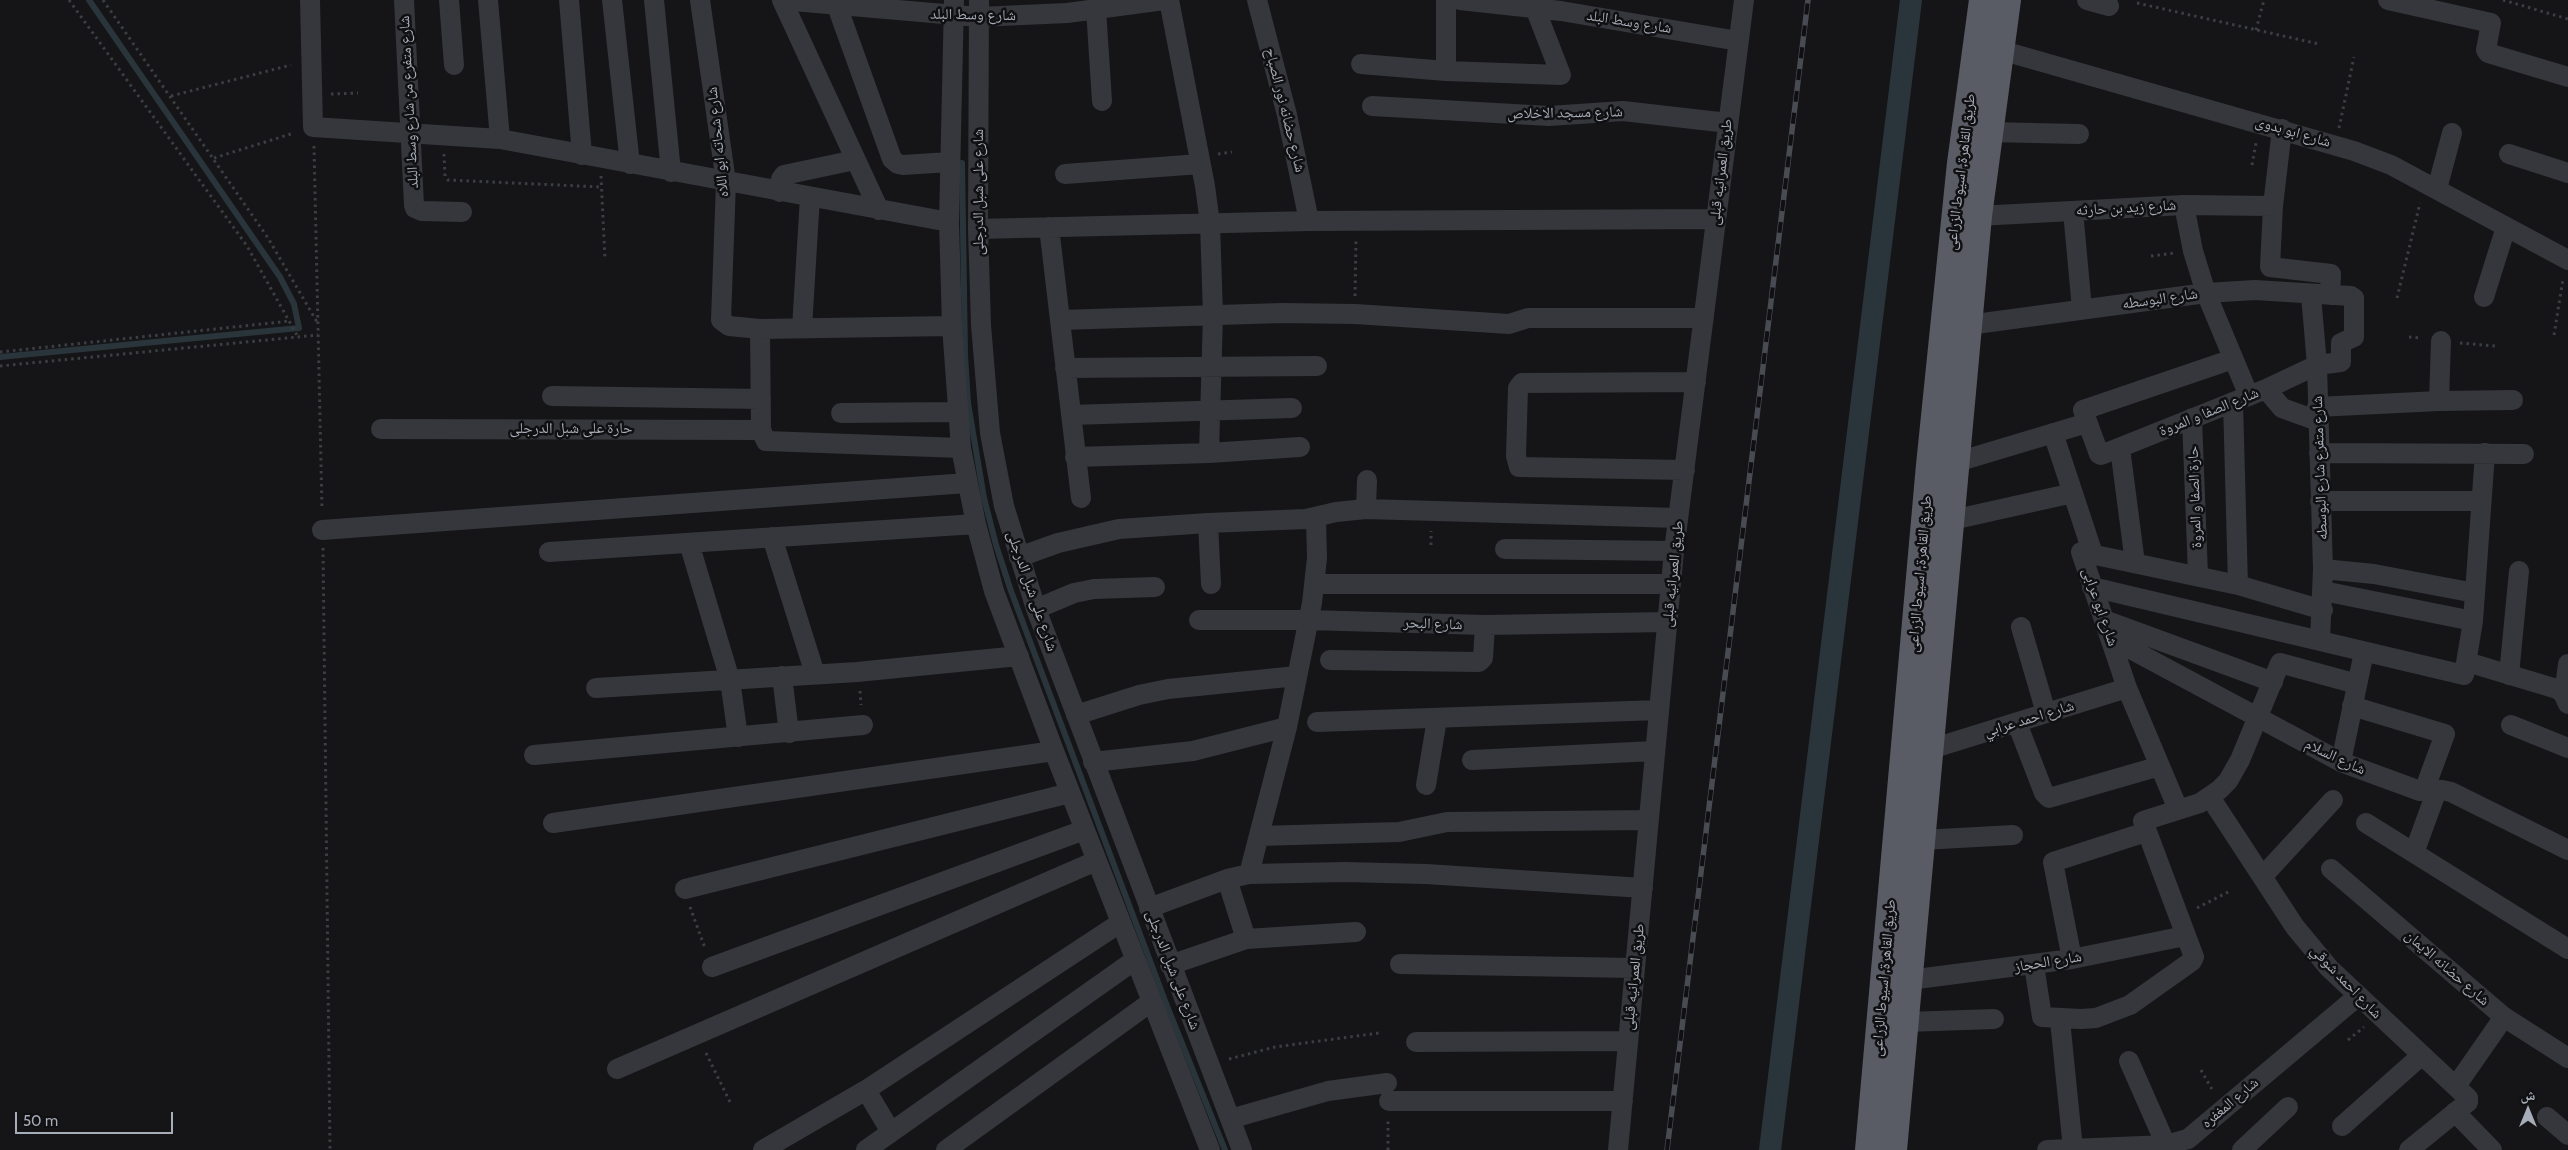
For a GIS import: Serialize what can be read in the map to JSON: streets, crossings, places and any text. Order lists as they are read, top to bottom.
{
  "streets": {
    "highway": ["طريق القاهرة, اسيوط الزراعى"],
    "street": [
      "شارع وسط البلد",
      "شارع متفرع من شارع وسط البلد",
      "شارع حضانه نور الصباح",
      "شارع مسجد الاخلاص",
      "شارع ابو بدوى",
      "شارع شحاته ابو اللاه",
      "طريق العمرانيه قبلى",
      "شارع على شبل الدرجلى",
      "شارع زيد بن حارثه",
      "شارع البوسطه",
      "شارع الصفا و المروة",
      "حارة على شبل الدرجلى",
      "شارع متفرع شارع البوسطه",
      "حارة الصفا و المروة",
      "شارع ابو عرابى",
      "شارع البحر",
      "شارع احمد عرابي",
      "شارع السلام",
      "شارع الحجاز",
      "شارع حضانه الايمان",
      "شارع احمد شوقي",
      "شارع المغفره"
    ]
  },
  "crossings": [
    ["شارع وسط البلد", "طريق العمرانيه قبلى"],
    ["شارع وسط البلد", "شارع على شبل الدرجلى"],
    ["شارع مسجد الاخلاص", "طريق العمرانيه قبلى"],
    ["شارع ابو بدوى", "طريق القاهرة, اسيوط الزراعى"],
    ["طريق العمرانيه قبلى", "شارع البحر"],
    ["طريق القاهرة, اسيوط الزراعى", "شارع زيد بن حارثه"],
    ["طريق القاهرة, اسيوط الزراعى", "شارع البوسطه"],
    ["طريق القاهرة, اسيوط الزراعى", "شارع احمد عرابي"],
    ["طريق القاهرة, اسيوط الزراعى", "شارع الحجاز"],
    ["شارع على شبل الدرجلى", "حارة على شبل الدرجلى"],
    ["شارع زيد بن حارثه", "شارع متفرع شارع البوسطه"],
    ["شارع البوسطه", "شارع الصفا و المروة"],
    ["شارع البوسطه", "شارع متفرع شارع البوسطه"],
    ["شارع الصفا و المروة", "شارع متفرع شارع البوسطه"],
    ["شارع الصفا و المروة", "حارة الصفا و المروة"],
    ["شارع متفرع شارع البوسطه", "شارع ابو عرابى"],
    ["حارة الصفا و المروة", "شارع ابو عرابى"],
    ["شارع ابو عرابى", "شارع احمد عرابي"],
    ["شارع ابو عرابى", "شارع السلام"],
    ["شارع احمد شوقي", "شارع المغفره"]
  ],
  "scale_bar": "50 m",
  "north": "top"
}
